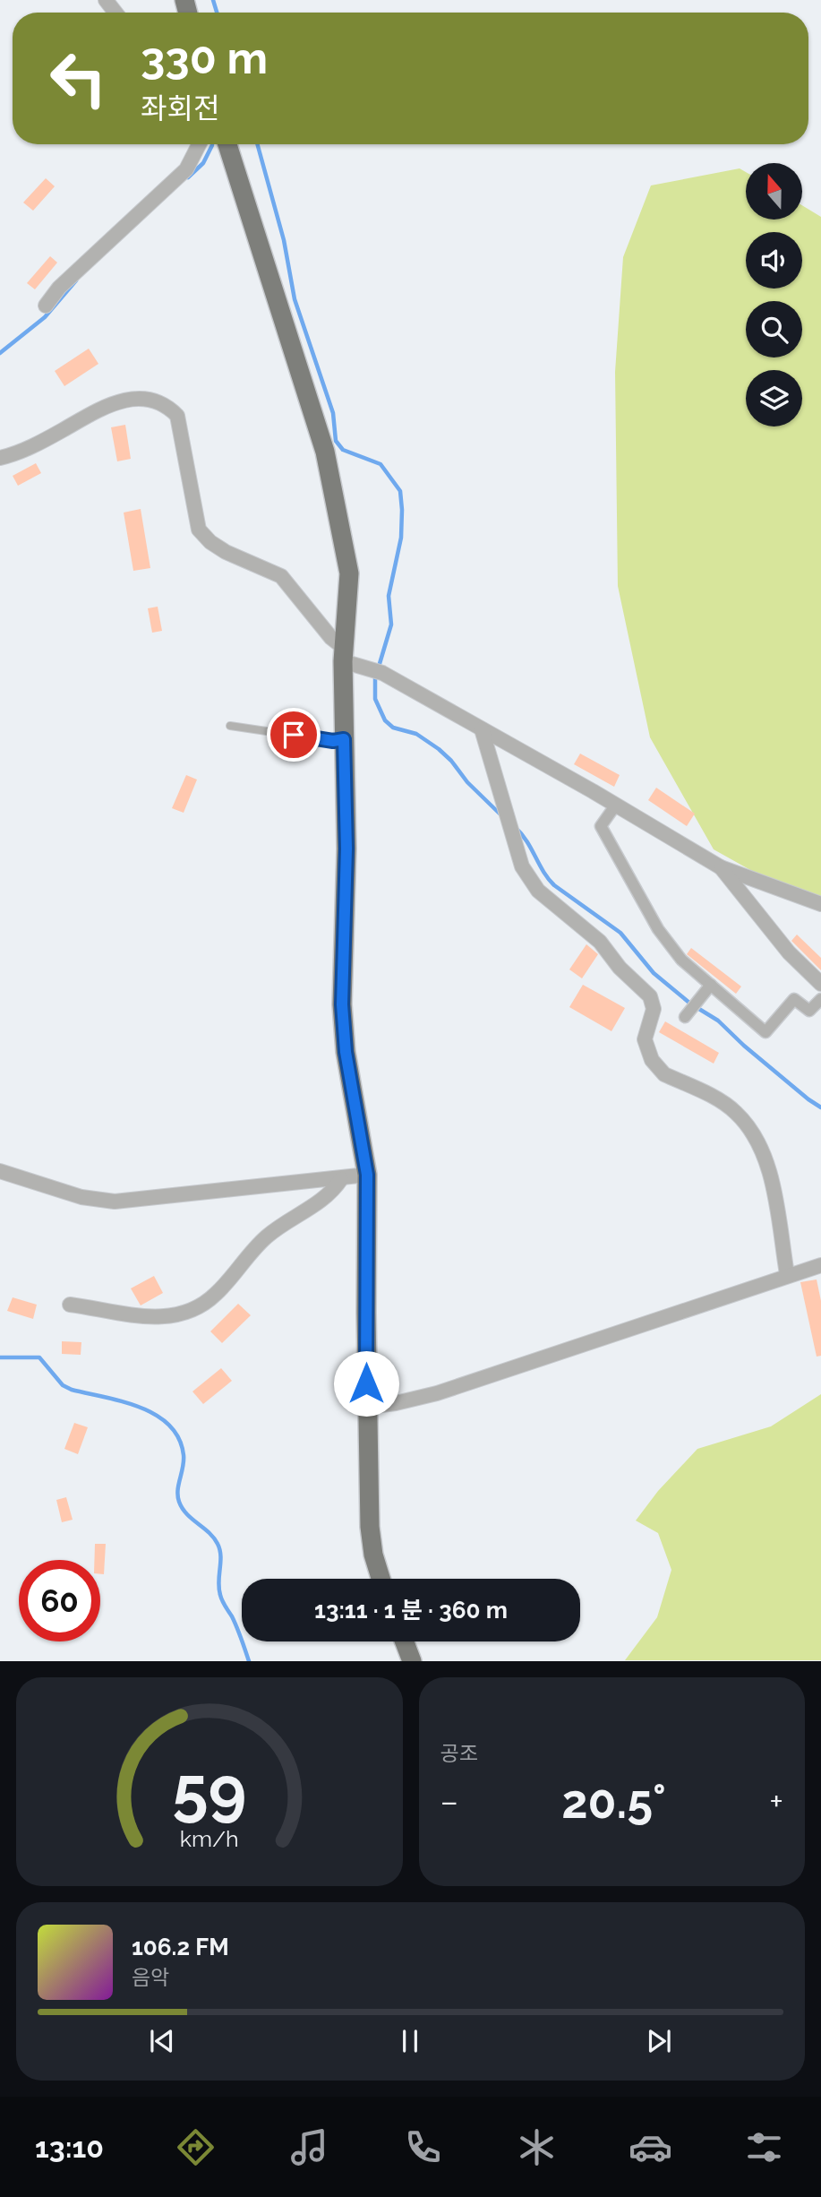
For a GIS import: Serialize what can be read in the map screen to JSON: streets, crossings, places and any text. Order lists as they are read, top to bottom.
{
  "north": "top",
  "page": {
    "turn": ["330 m", "좌회전"],
    "limit": "60",
    "trip": "13:11 · 1 분 · 360 m",
    "tile": "공조",
    "heat": ["−", "20.5°", "+"],
    "song": ["106.2 FM", "음악"],
    "tabs": "13:10",
    "gauge": ["59", "km/h"]
  }
}
